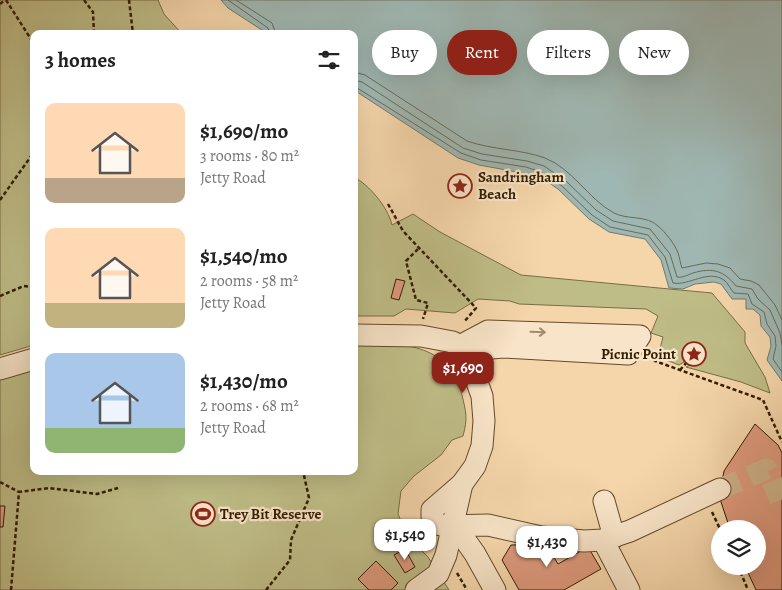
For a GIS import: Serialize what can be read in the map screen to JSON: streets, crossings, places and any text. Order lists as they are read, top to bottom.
{
  "places": {
    "place": ["Sandringham Beach", "Picnic Point"],
    "sports": ["Trey Bit Reserve"]
  },
  "page": {
    "chip": [
      "Buy",
      "Rent",
      "Filters",
      "New"
    ],
    "heading": "3 homes",
    "list": [
      {
        "name": "$1,690/mo",
        "note": "3 rooms · 80 m² · Jetty Road"
      },
      {
        "name": "$1,540/mo",
        "note": "2 rooms · 58 m² · Jetty Road"
      },
      {
        "name": "$1,430/mo",
        "note": "2 rooms · 68 m² · Jetty Road"
      }
    ],
    "price": ["$1,690", "$1,540", "$1,430"]
  }
}
